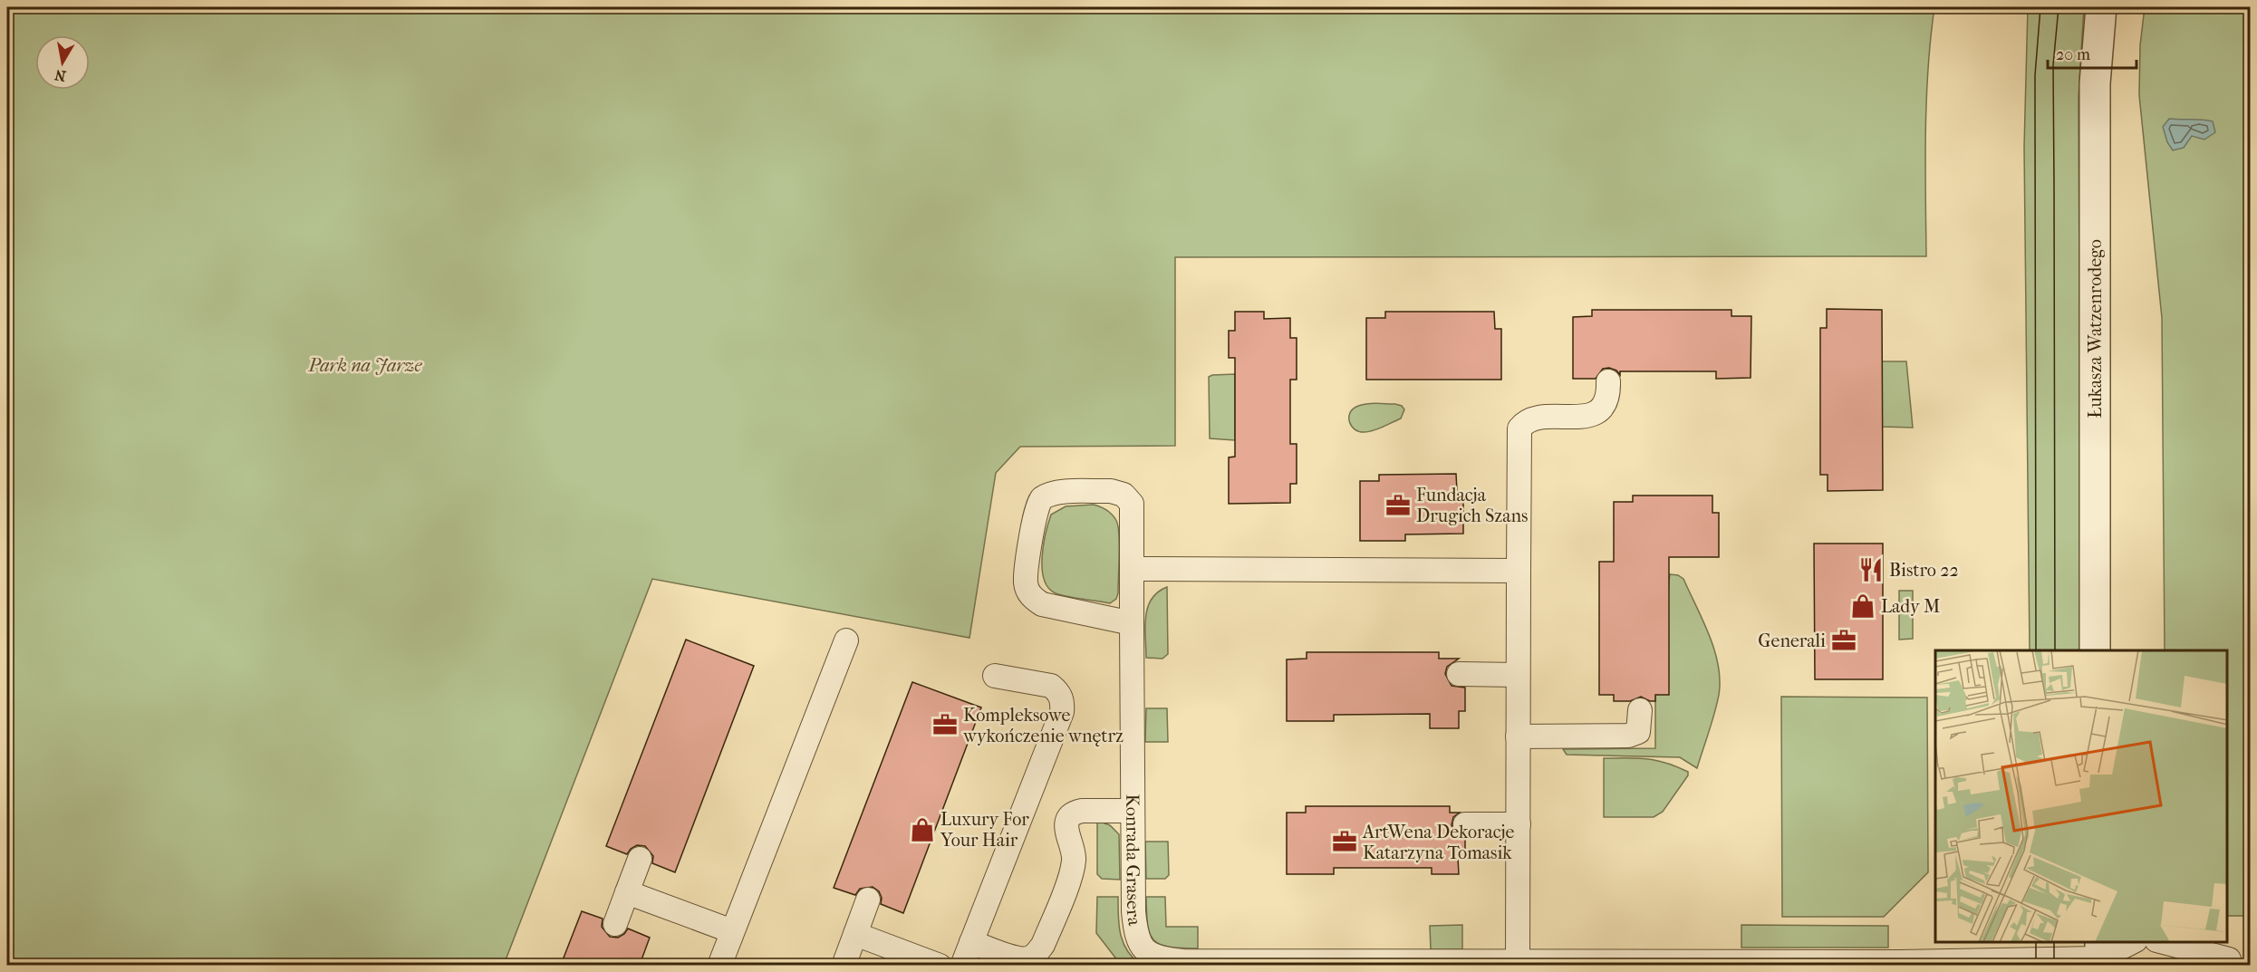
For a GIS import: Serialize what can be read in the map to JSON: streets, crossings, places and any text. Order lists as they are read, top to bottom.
{
  "streets": {
    "street": ["Łukasza Watzenrodego", "Konrada Grasera"]
  },
  "parks": ["Park na Jarze"],
  "places": {
    "office": [
      "Fundacja Drugich Szans",
      "Generali",
      "Kompleksowe wykończenie wnętrz",
      "ArtWena Dekoracje Katarzyna Tomasik"
    ],
    "restaurant": ["Bistro 22"],
    "shop": ["Lady M", "Luxury For Your Hair"]
  },
  "scale_bar": "20 m",
  "north": "bottom"
}
